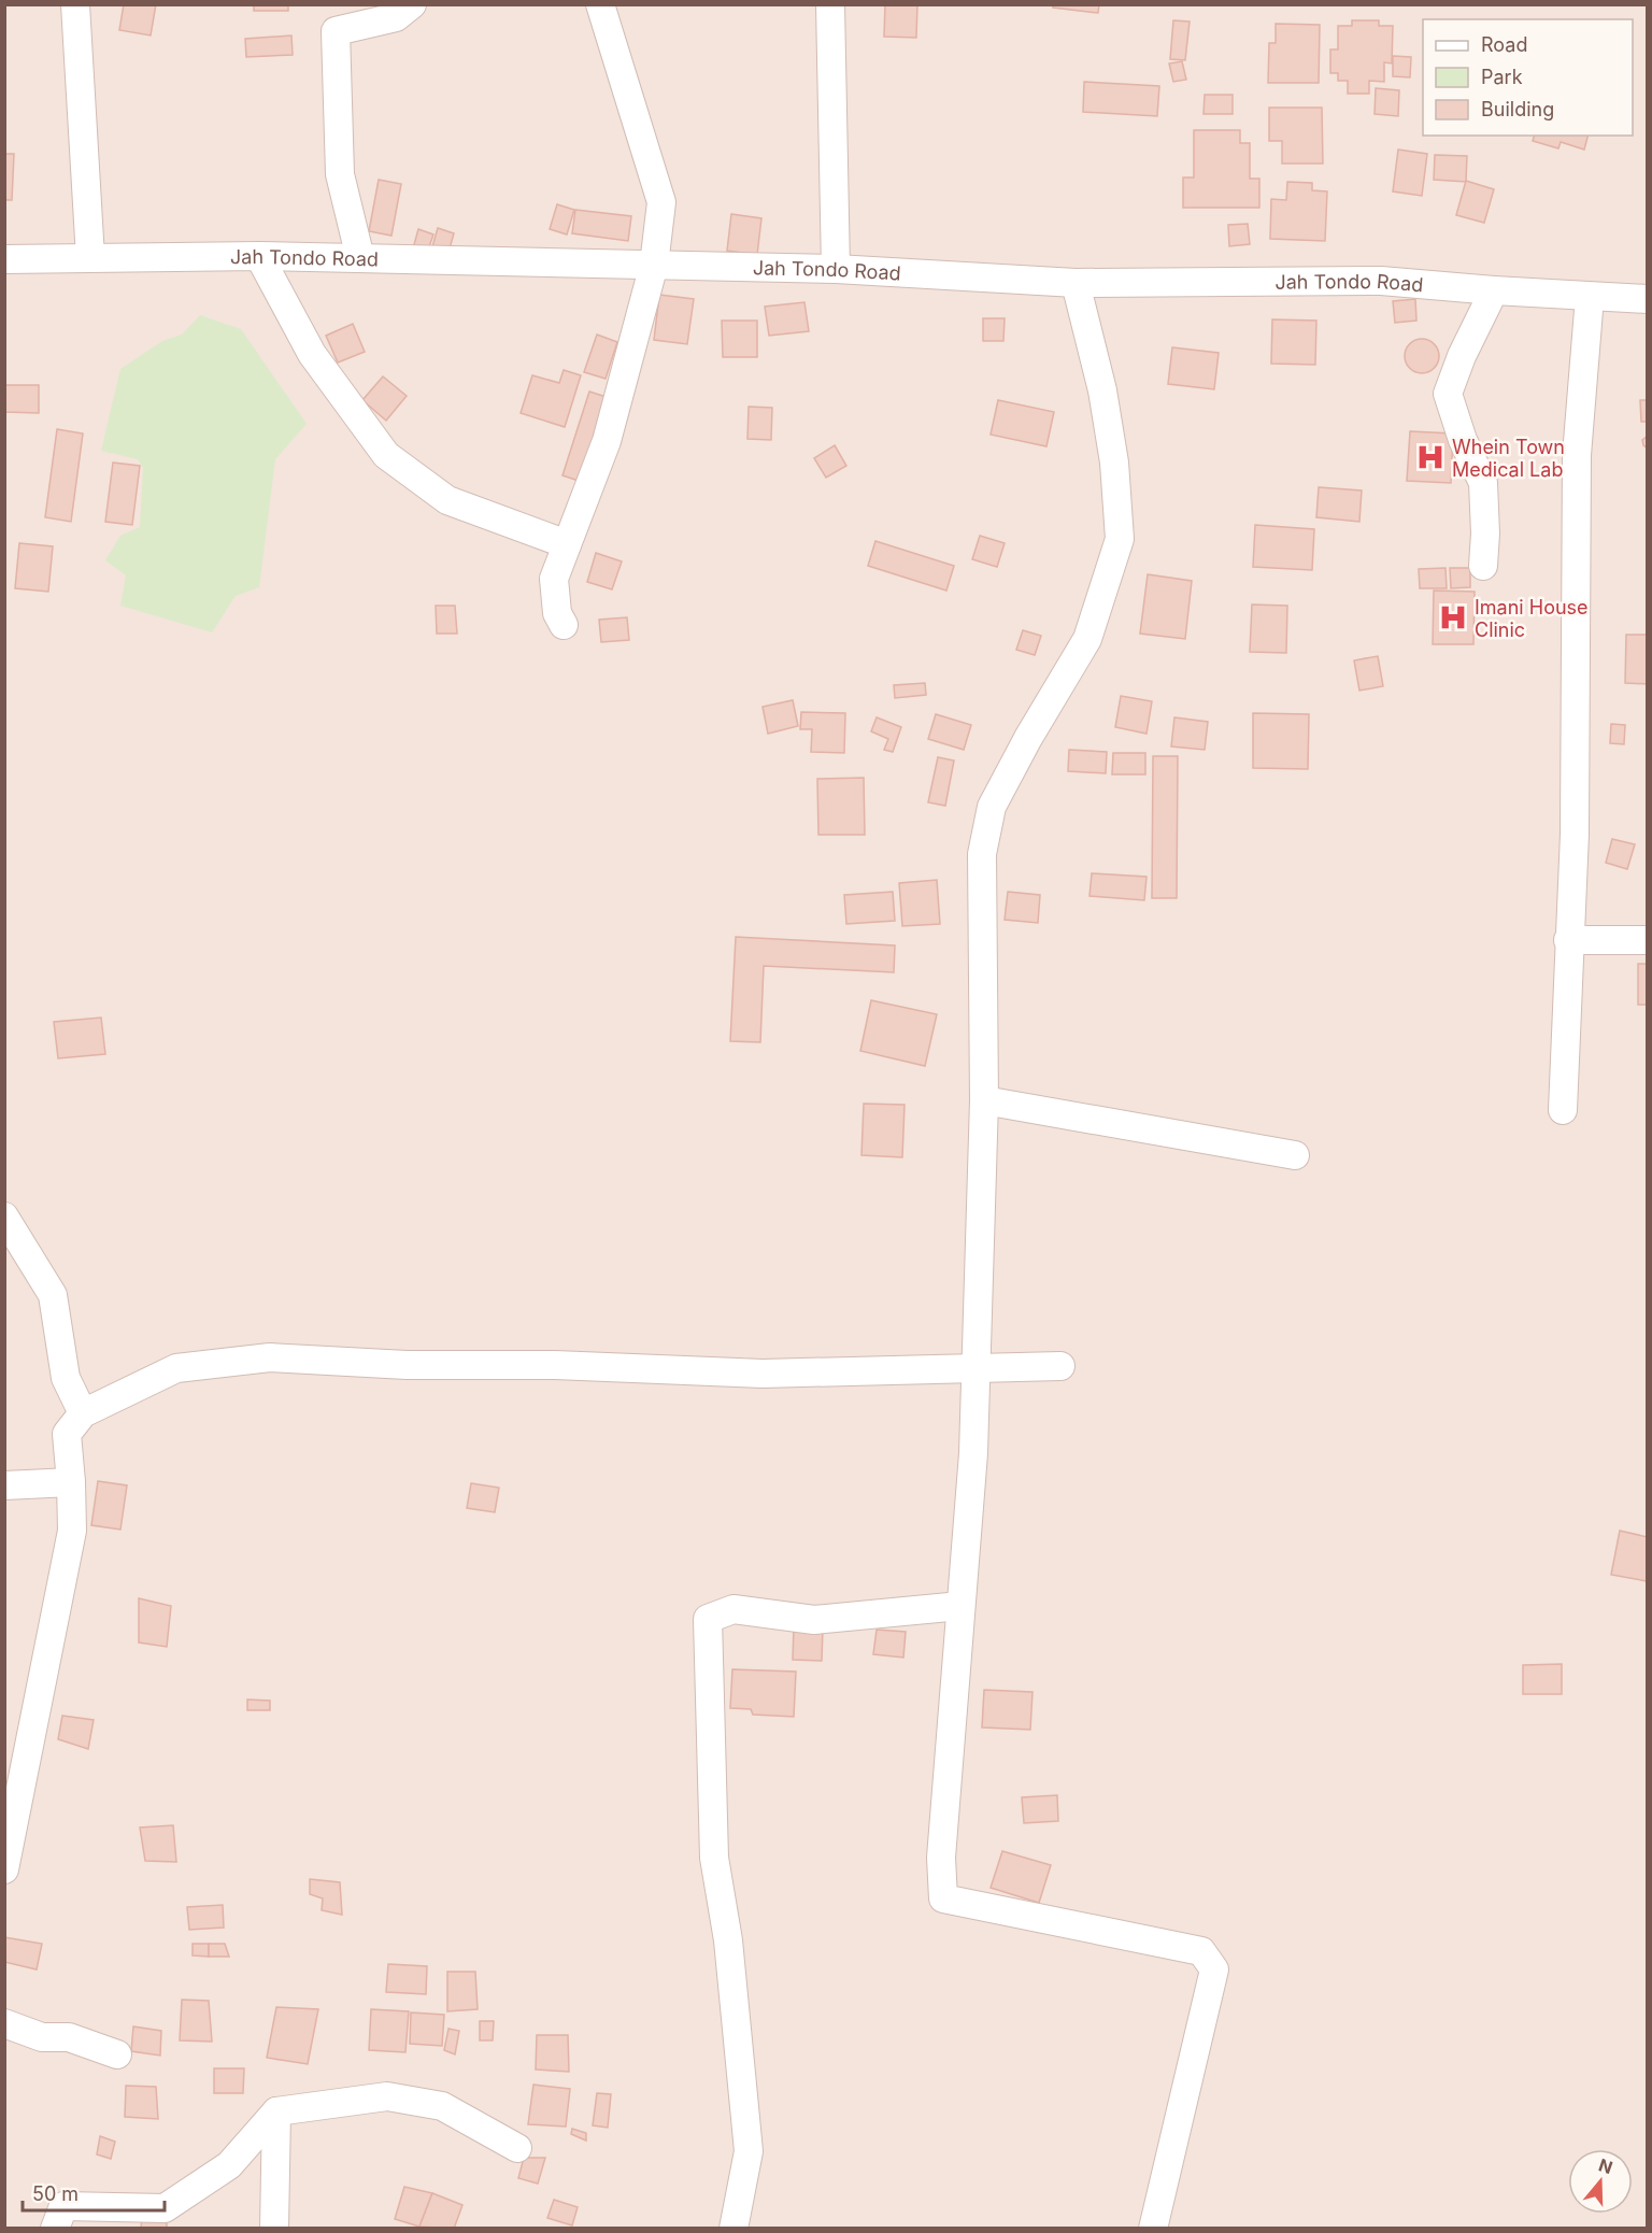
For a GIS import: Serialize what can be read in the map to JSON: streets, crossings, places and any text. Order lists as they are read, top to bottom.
{
  "streets": {
    "street": ["Jah Tondo Road"]
  },
  "places": {
    "hospital": ["Whein Town Medical Lab", "Imani House Clinic"]
  },
  "legend": ["Road", "Park", "Building"],
  "scale_bar": "50 m",
  "north": "top"
}
